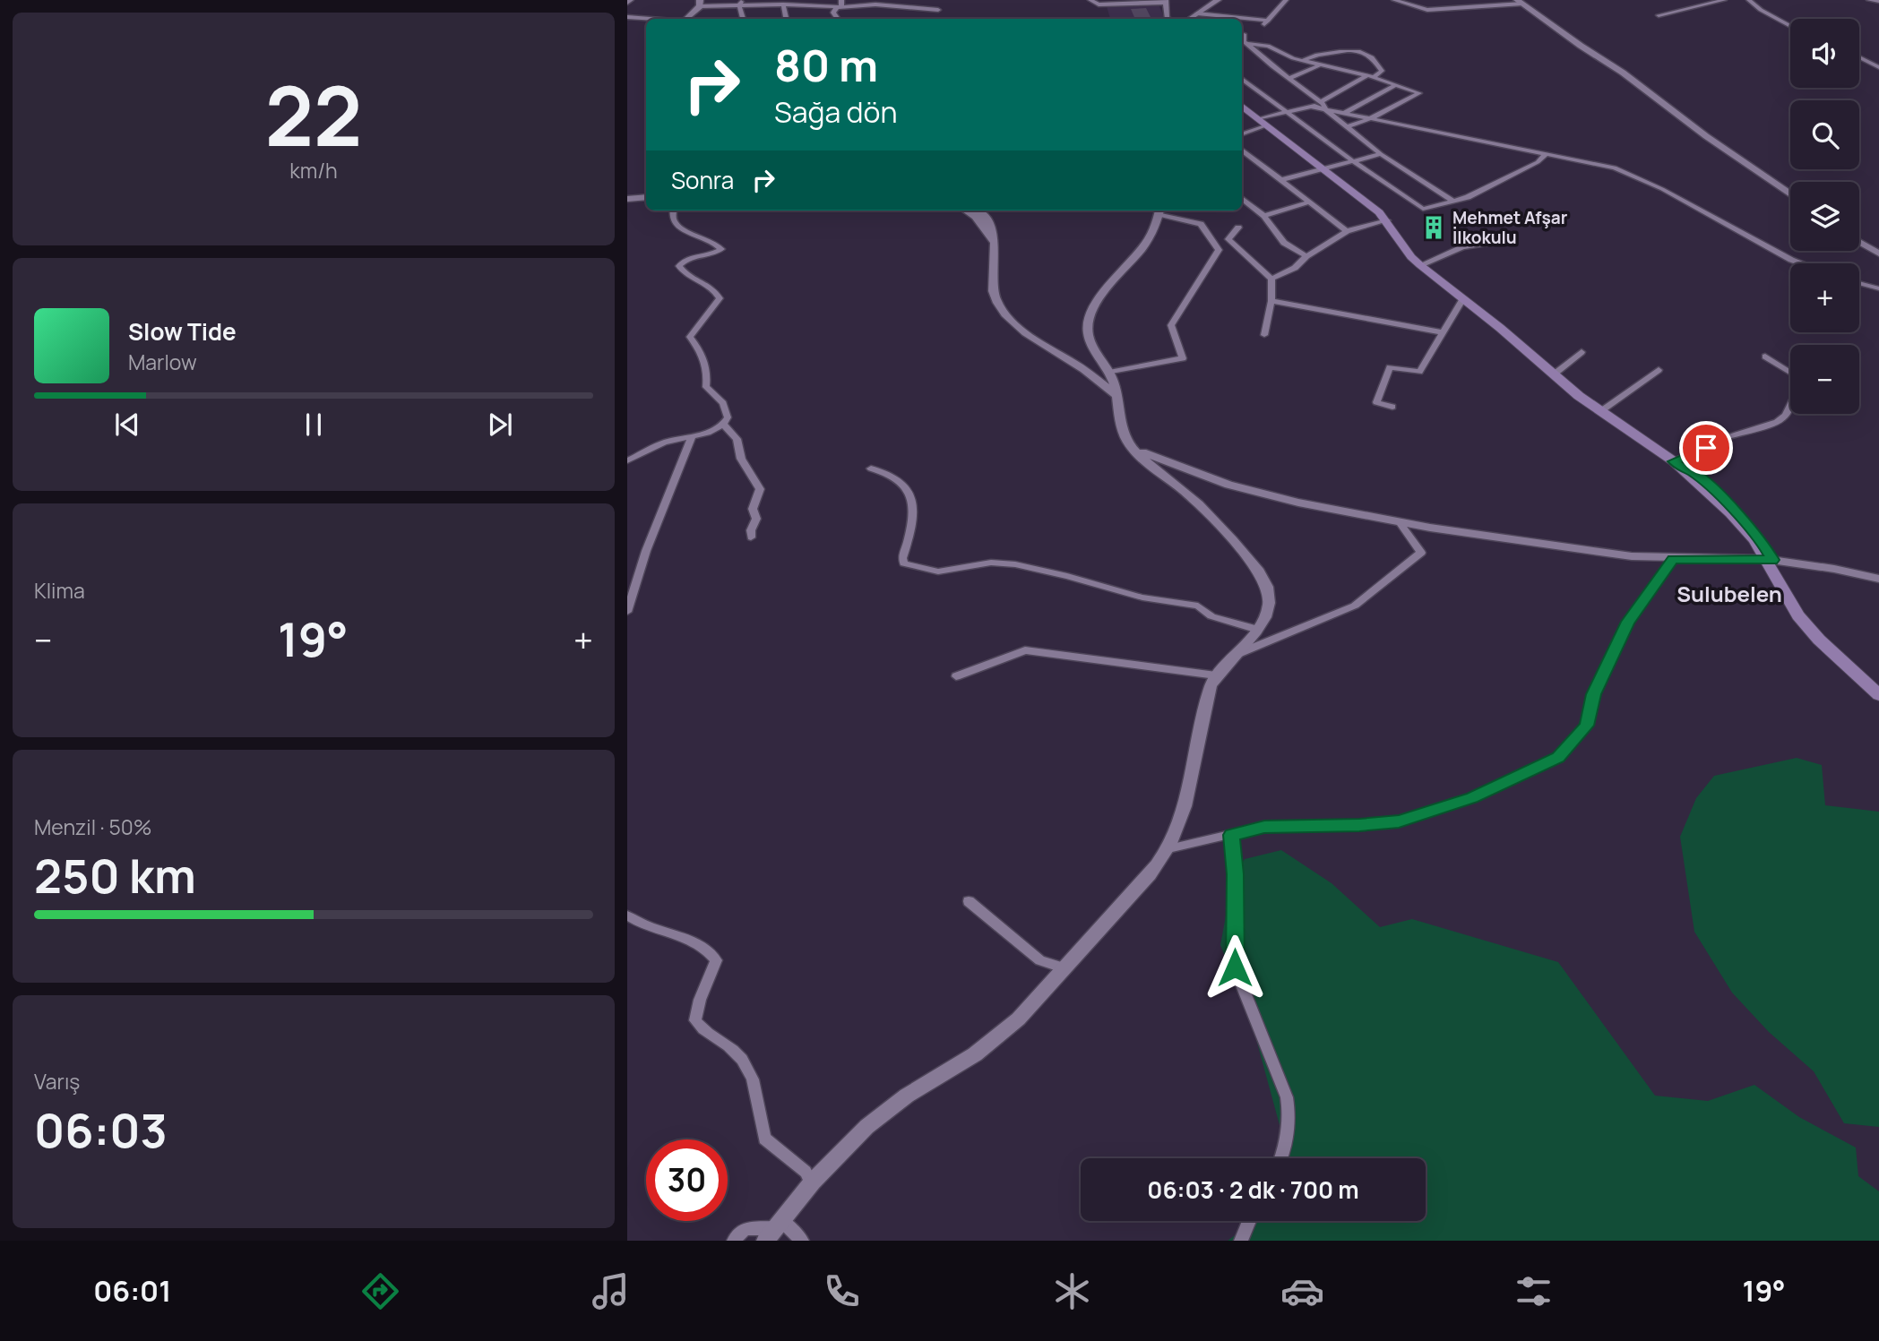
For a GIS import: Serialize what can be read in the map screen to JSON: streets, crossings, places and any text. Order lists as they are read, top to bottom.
{
  "districts": ["Sulubelen"],
  "places": {
    "building": ["Mehmet Afşar İlkokulu"]
  },
  "page": {
    "tile": [
      ["22", "km/h"],
      "Klima",
      ["Menzil · 50%", "250 km"],
      ["Varış", "06:03"]
    ],
    "map_buttons": ["+", "−"],
    "turn": ["80 m", "Sağa dön"],
    "then": "Sonra",
    "song": ["Slow Tide", "Marlow"],
    "heat": ["−", "19°", "+"],
    "limit": "30",
    "trip": "06:03 · 2 dk · 700 m",
    "tabs": ["06:01", "19°"]
  }
}
